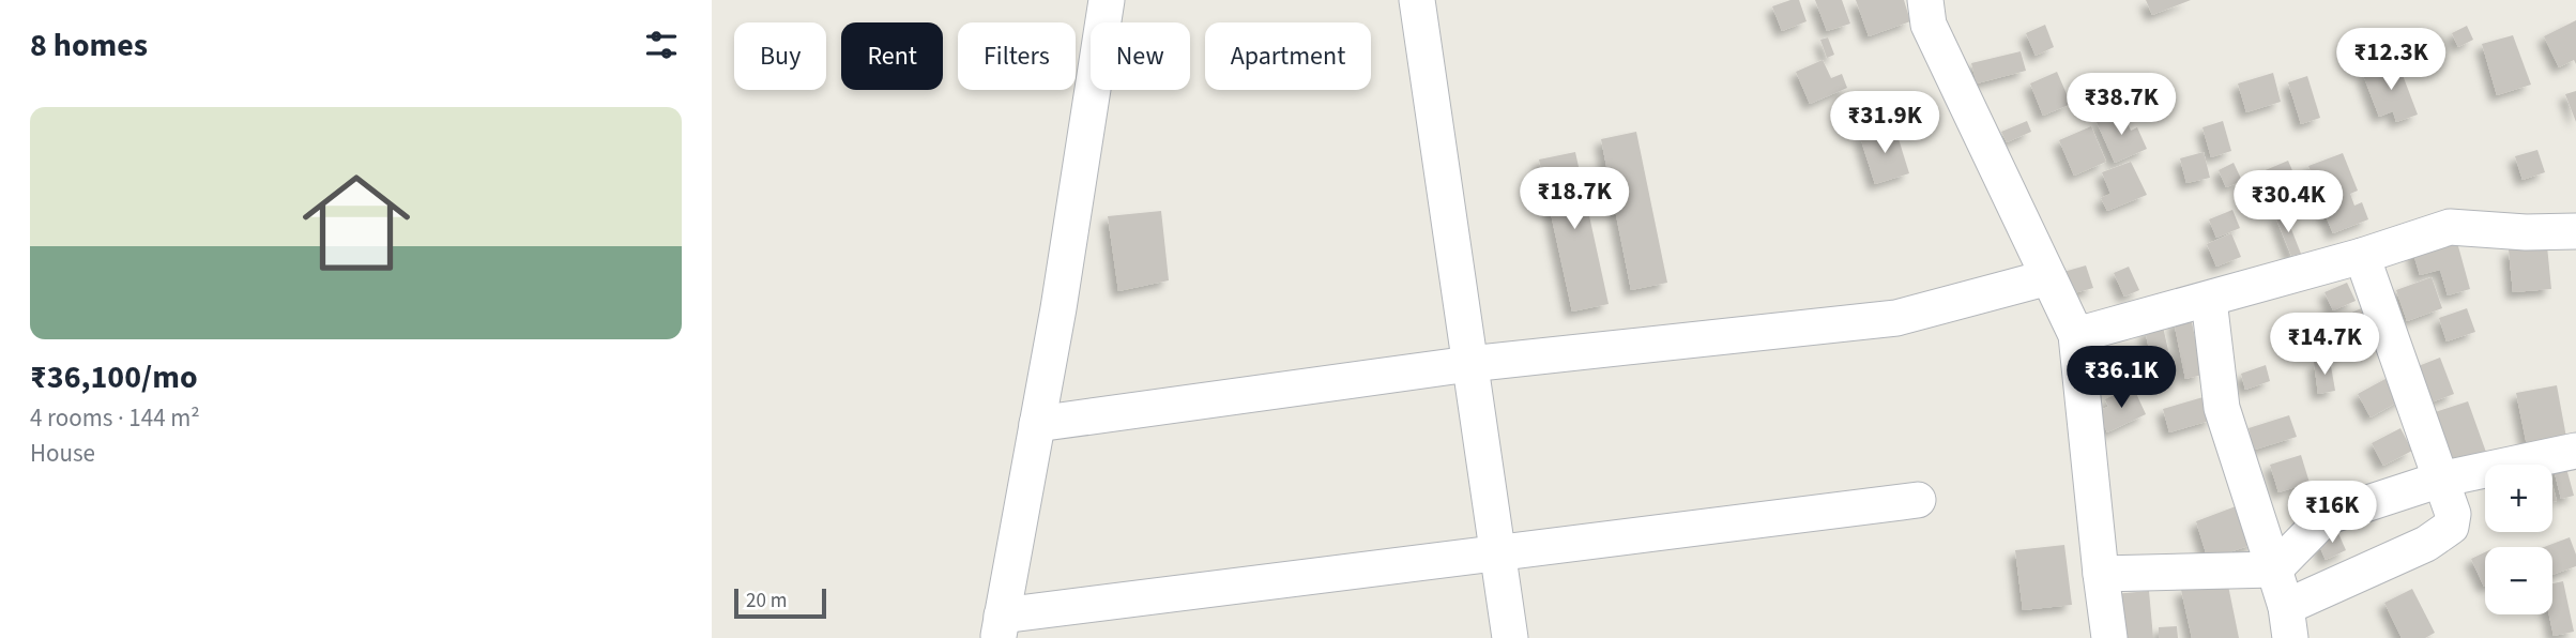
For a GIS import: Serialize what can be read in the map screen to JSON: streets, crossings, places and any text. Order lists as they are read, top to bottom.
{
  "scale_bar": "20 m",
  "page": {
    "heading": "8 homes",
    "chip": [
      "Buy",
      "Rent",
      "Filters",
      "New",
      "Apartment"
    ],
    "price": [
      "₹12.3K",
      "₹38.7K",
      "₹31.9K",
      "₹18.7K",
      "₹30.4K",
      "₹14.7K",
      "₹36.1K",
      "₹16K"
    ],
    "list": [
      {
        "name": "₹36,100/mo",
        "note": "4 rooms · 144 m² · House"
      }
    ],
    "map_buttons": ["+", "−"],
    "scale": "20 m"
  }
}
